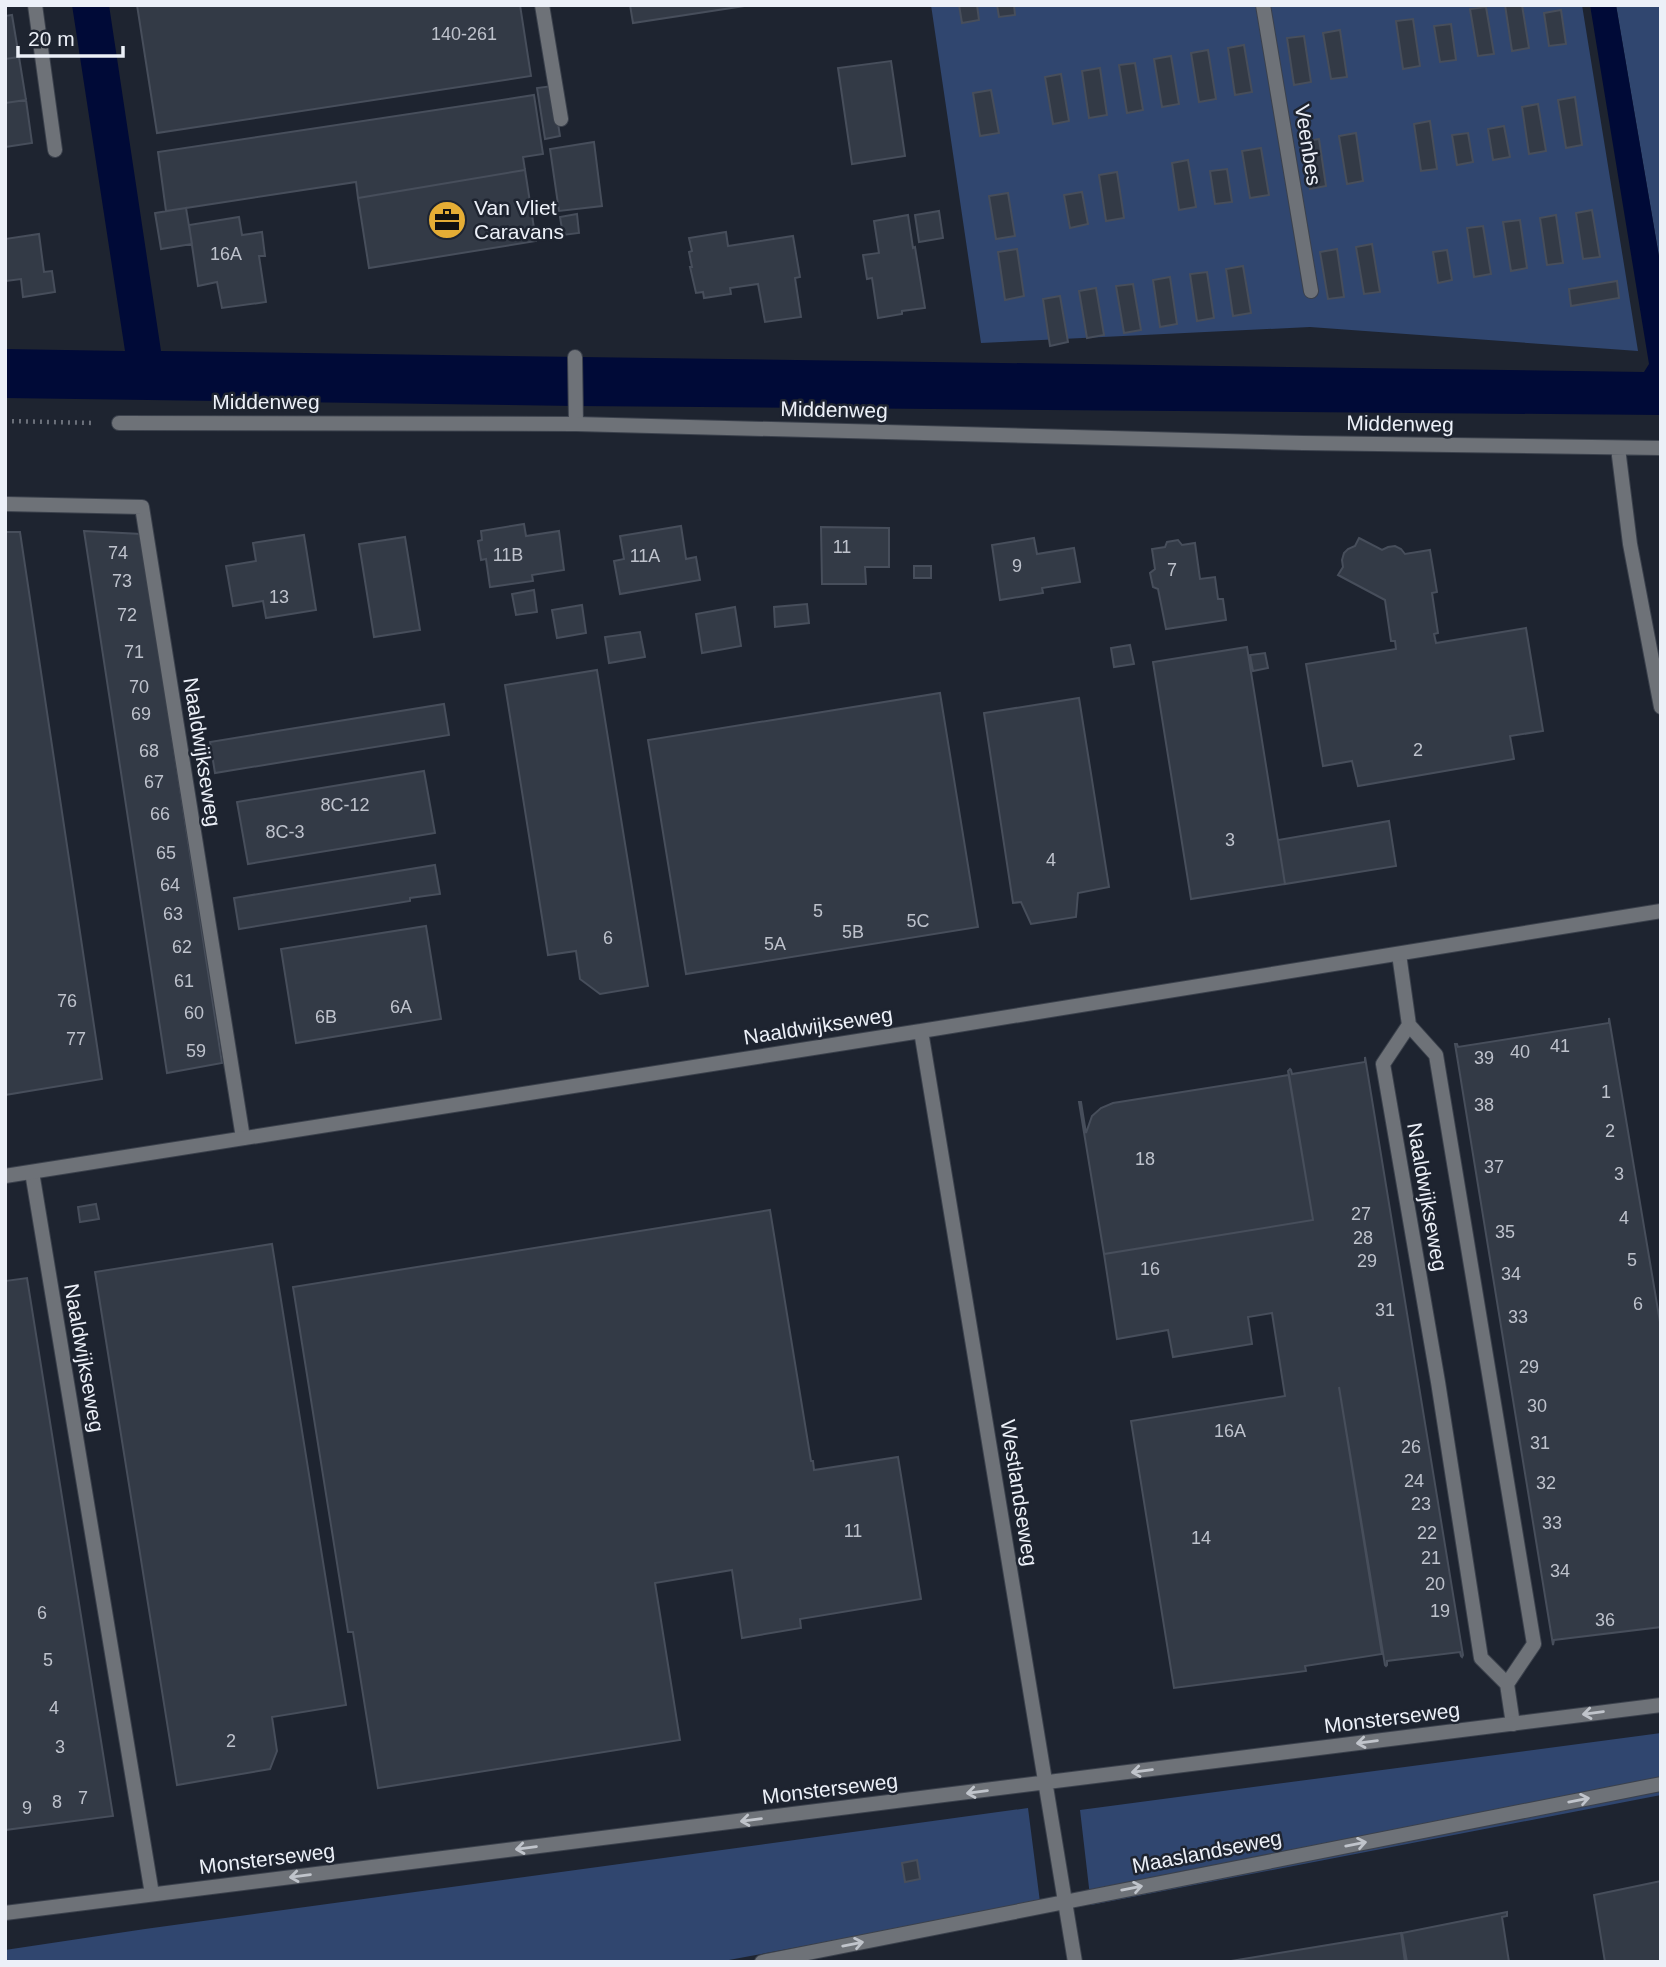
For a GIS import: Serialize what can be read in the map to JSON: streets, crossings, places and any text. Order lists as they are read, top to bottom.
{
  "streets": {
    "street": [
      "Veenbes",
      "Middenweg",
      "Naaldwijkseweg",
      "Westlandseweg",
      "Monsterseweg",
      "Maaslandseweg"
    ]
  },
  "crossings": [
    ["Naaldwijkseweg", "Westlandseweg"],
    ["Naaldwijkseweg", "Monsterseweg"],
    ["Westlandseweg", "Monsterseweg"],
    ["Westlandseweg", "Maaslandseweg"]
  ],
  "one_way": ["Monsterseweg", "Maaslandseweg"],
  "places": {
    "office": ["Van Vliet Caravans"]
  },
  "house_numbers": [
    "140-261",
    "16A",
    "11",
    "74",
    "11B",
    "11A",
    "9",
    "7",
    "73",
    "13",
    "72",
    "71",
    "70",
    "69",
    "2",
    "68",
    "67",
    "8C-12",
    "66",
    "8C-3",
    "3",
    "65",
    "4",
    "64",
    "5",
    "63",
    "5C",
    "5B",
    "6",
    "5A",
    "62",
    "61",
    "76",
    "6A",
    "60",
    "6B",
    "77",
    "41",
    "59",
    "40",
    "39",
    "1",
    "38",
    "2",
    "18",
    "37",
    "3",
    "27",
    "4",
    "35",
    "28",
    "5",
    "29",
    "16",
    "34",
    "6",
    "31",
    "33",
    "29",
    "30",
    "16A",
    "31",
    "26",
    "24",
    "32",
    "23",
    "33",
    "11",
    "22",
    "14",
    "21",
    "34",
    "20",
    "19",
    "6",
    "36",
    "5",
    "4",
    "2",
    "3",
    "7",
    "8",
    "9"
  ],
  "scale_bar": "20 m"
}
